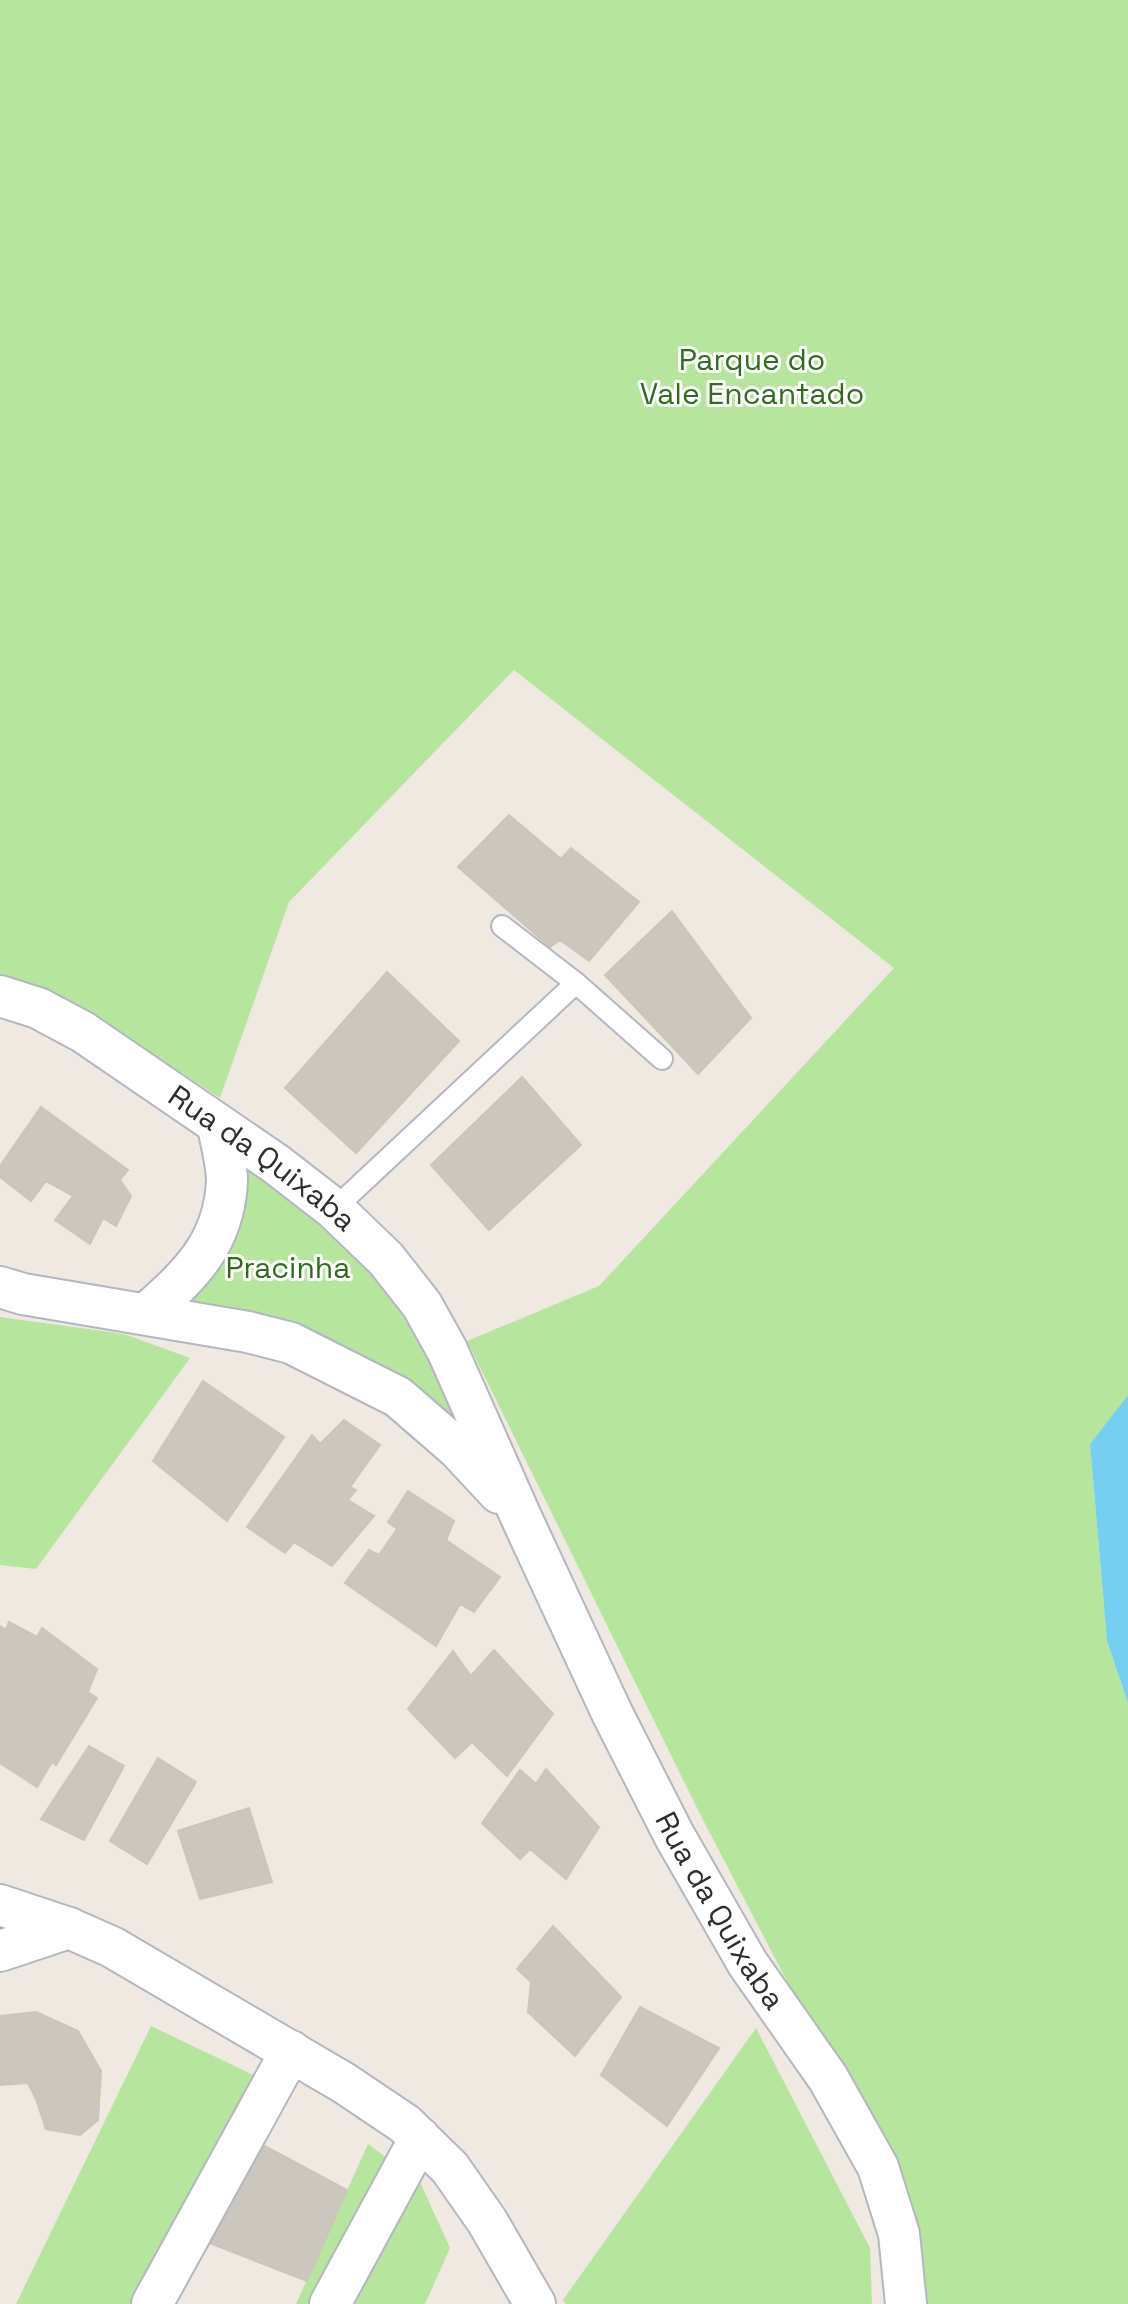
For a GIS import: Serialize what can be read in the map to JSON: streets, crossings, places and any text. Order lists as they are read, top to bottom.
{
  "streets": {
    "street": ["Rua da Quixaba"]
  },
  "parks": ["Parque do Vale Encantado", "Pracinha"]
}
